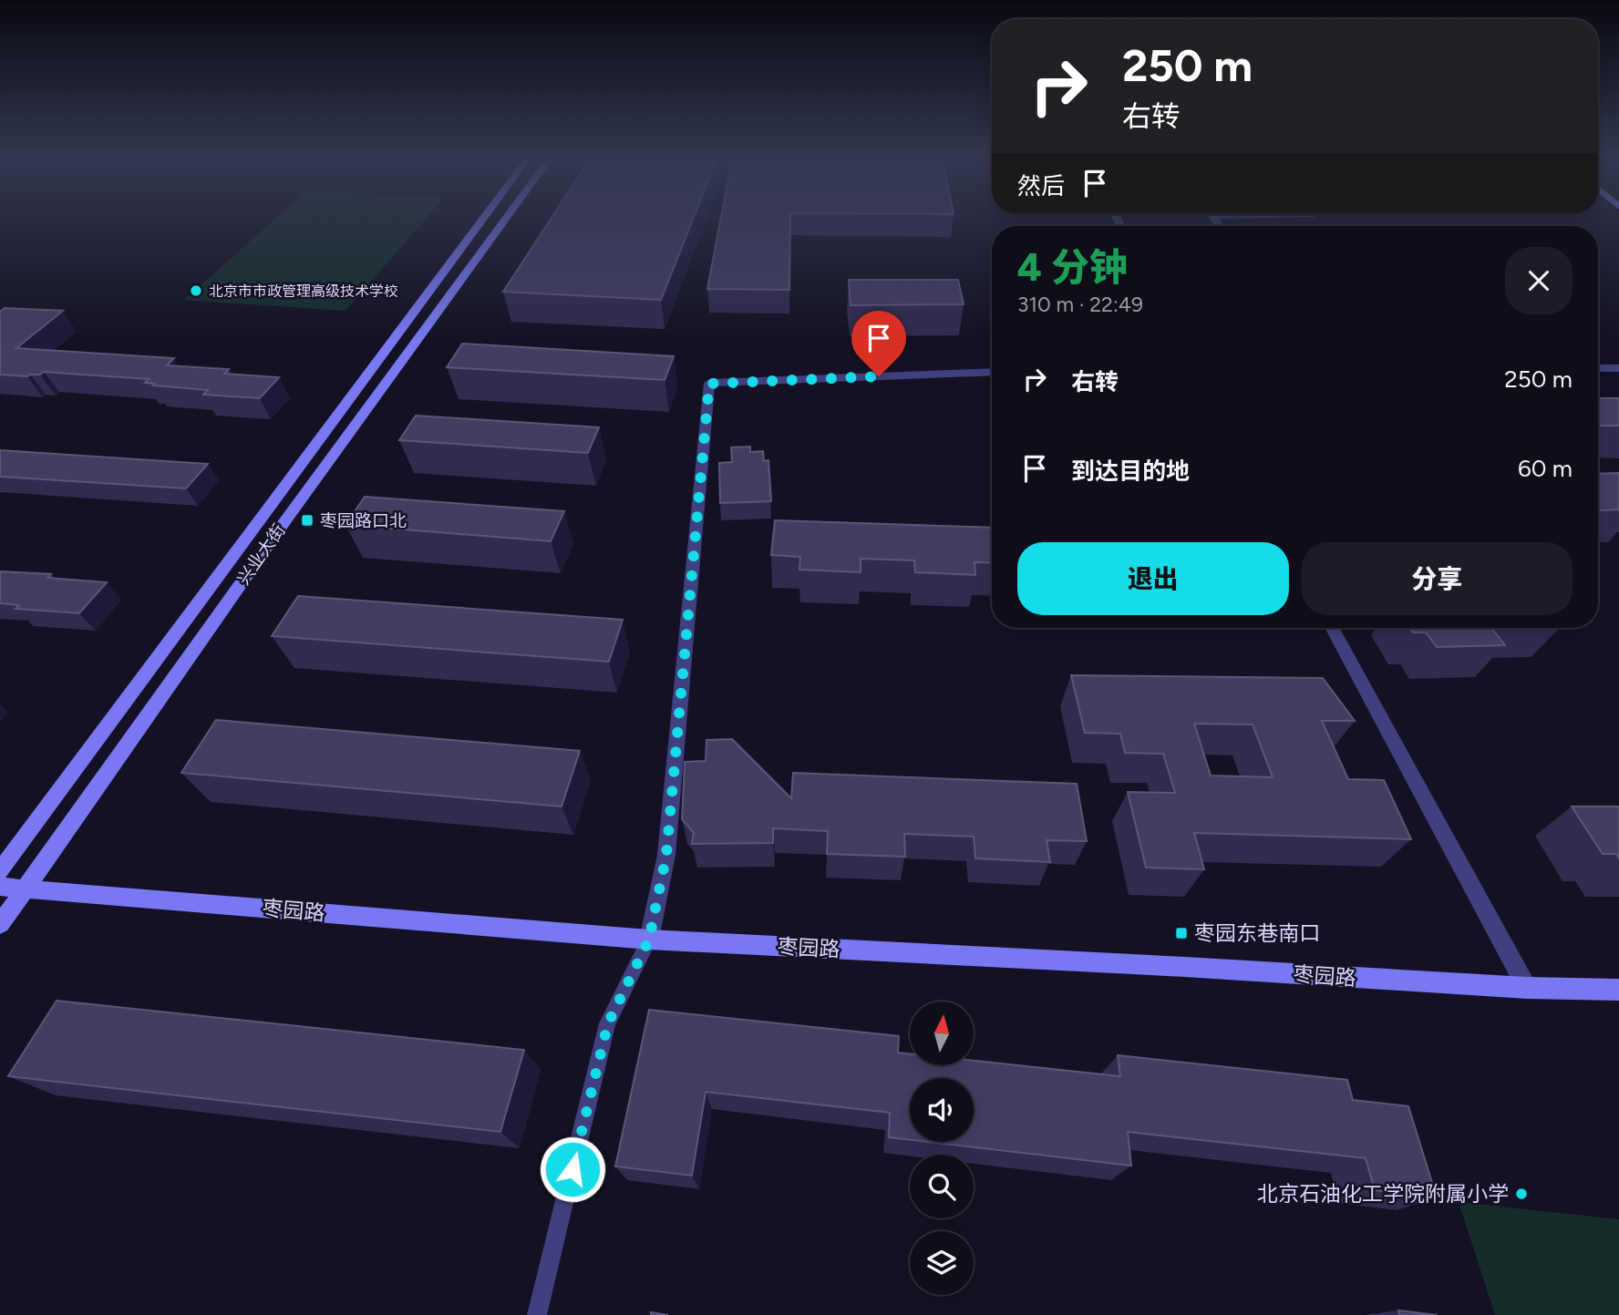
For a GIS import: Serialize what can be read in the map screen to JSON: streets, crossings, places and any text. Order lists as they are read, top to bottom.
{
  "streets": {
    "main road": ["兴业大街", "枣园路"]
  },
  "crossings": [
    ["兴业大街", "枣园路"]
  ],
  "places": {
    "other": ["北京市市政管理高级技术学校", "北京石油化工学院附属小学"],
    "transit": ["枣园路口北", "枣园东巷南口"]
  },
  "north": "top",
  "page": {
    "turn": ["250 m", "右转"],
    "then": "然后",
    "heading": ["4 分钟", "310 m · 22:49"],
    "list": [
      {
        "name": "右转",
        "value": "250 m"
      },
      {
        "name": "到达目的地",
        "value": "60 m"
      }
    ],
    "buttons": ["退出", "分享"]
  }
}
